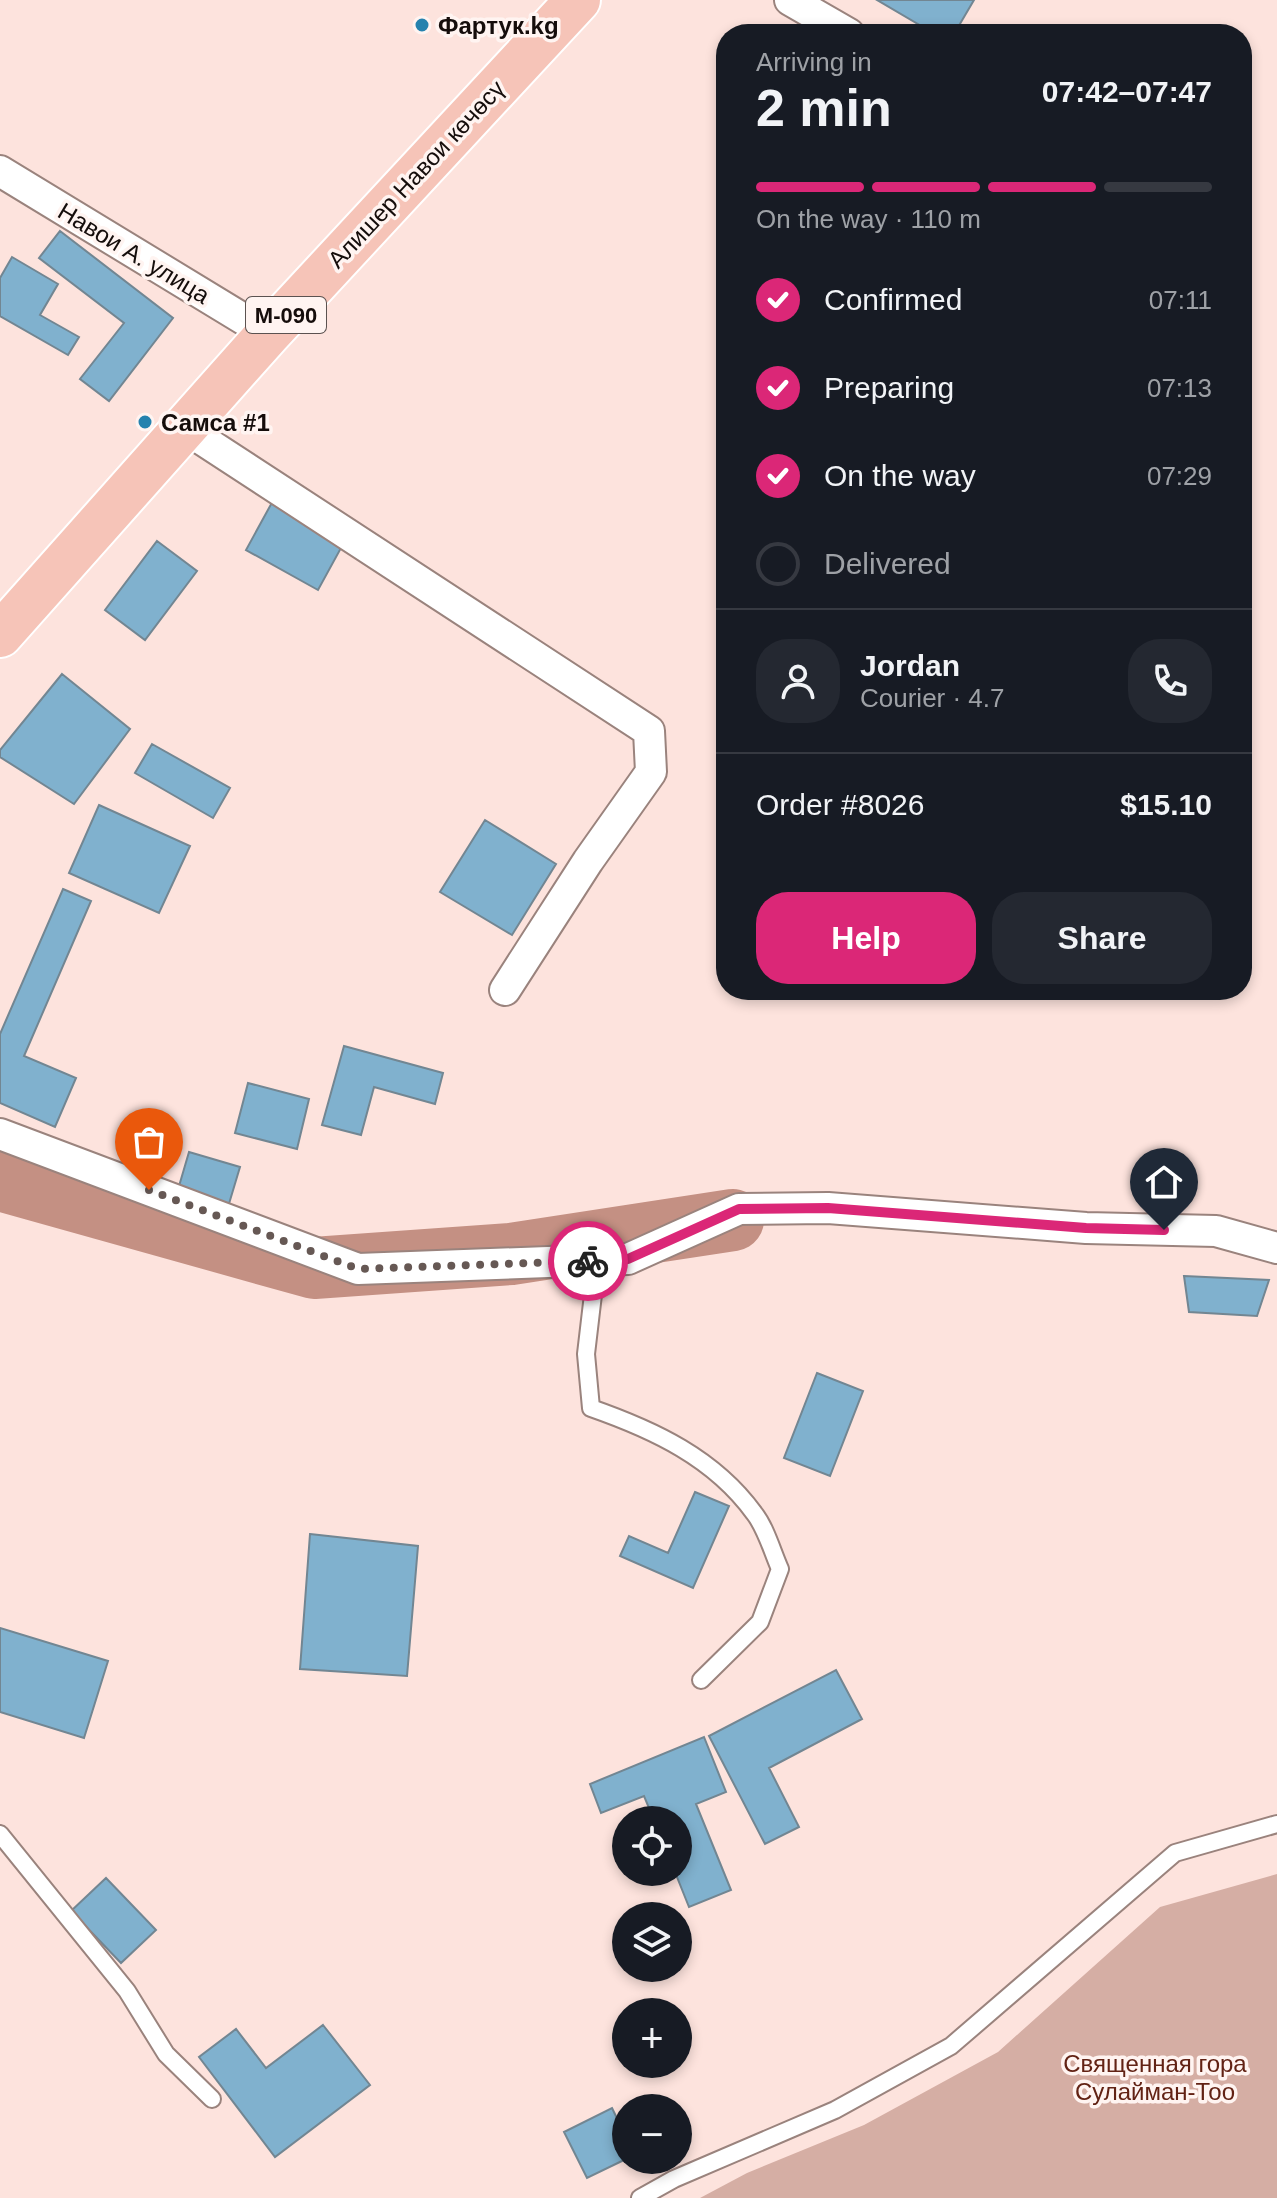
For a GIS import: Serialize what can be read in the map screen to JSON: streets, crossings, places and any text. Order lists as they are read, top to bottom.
{
  "streets": {
    "main road": ["Алишер Навои көчөсү", "М-090"],
    "street": ["Навои А. улица"]
  },
  "crossings": [
    ["Алишер Навои көчөсү", "Навои А. улица"]
  ],
  "parks": ["Священная гора Сулайман-Тоо"],
  "places": ["Фартук.kg", "Самса #1"],
  "page": {
    "heading": ["2 min", "Arriving in", "07:42–07:47"],
    "panel": [
      "Jordan",
      "Courier · 4.7",
      "Order #8026",
      "$15.10"
    ],
    "bar": "On the way · 110 m",
    "list": [
      ["Confirmed", "07:11"],
      ["Preparing", "07:13"],
      ["On the way", "07:29"],
      "Delivered"
    ],
    "buttons": ["Help", "Share"],
    "map_buttons": ["+", "−"]
  }
}
